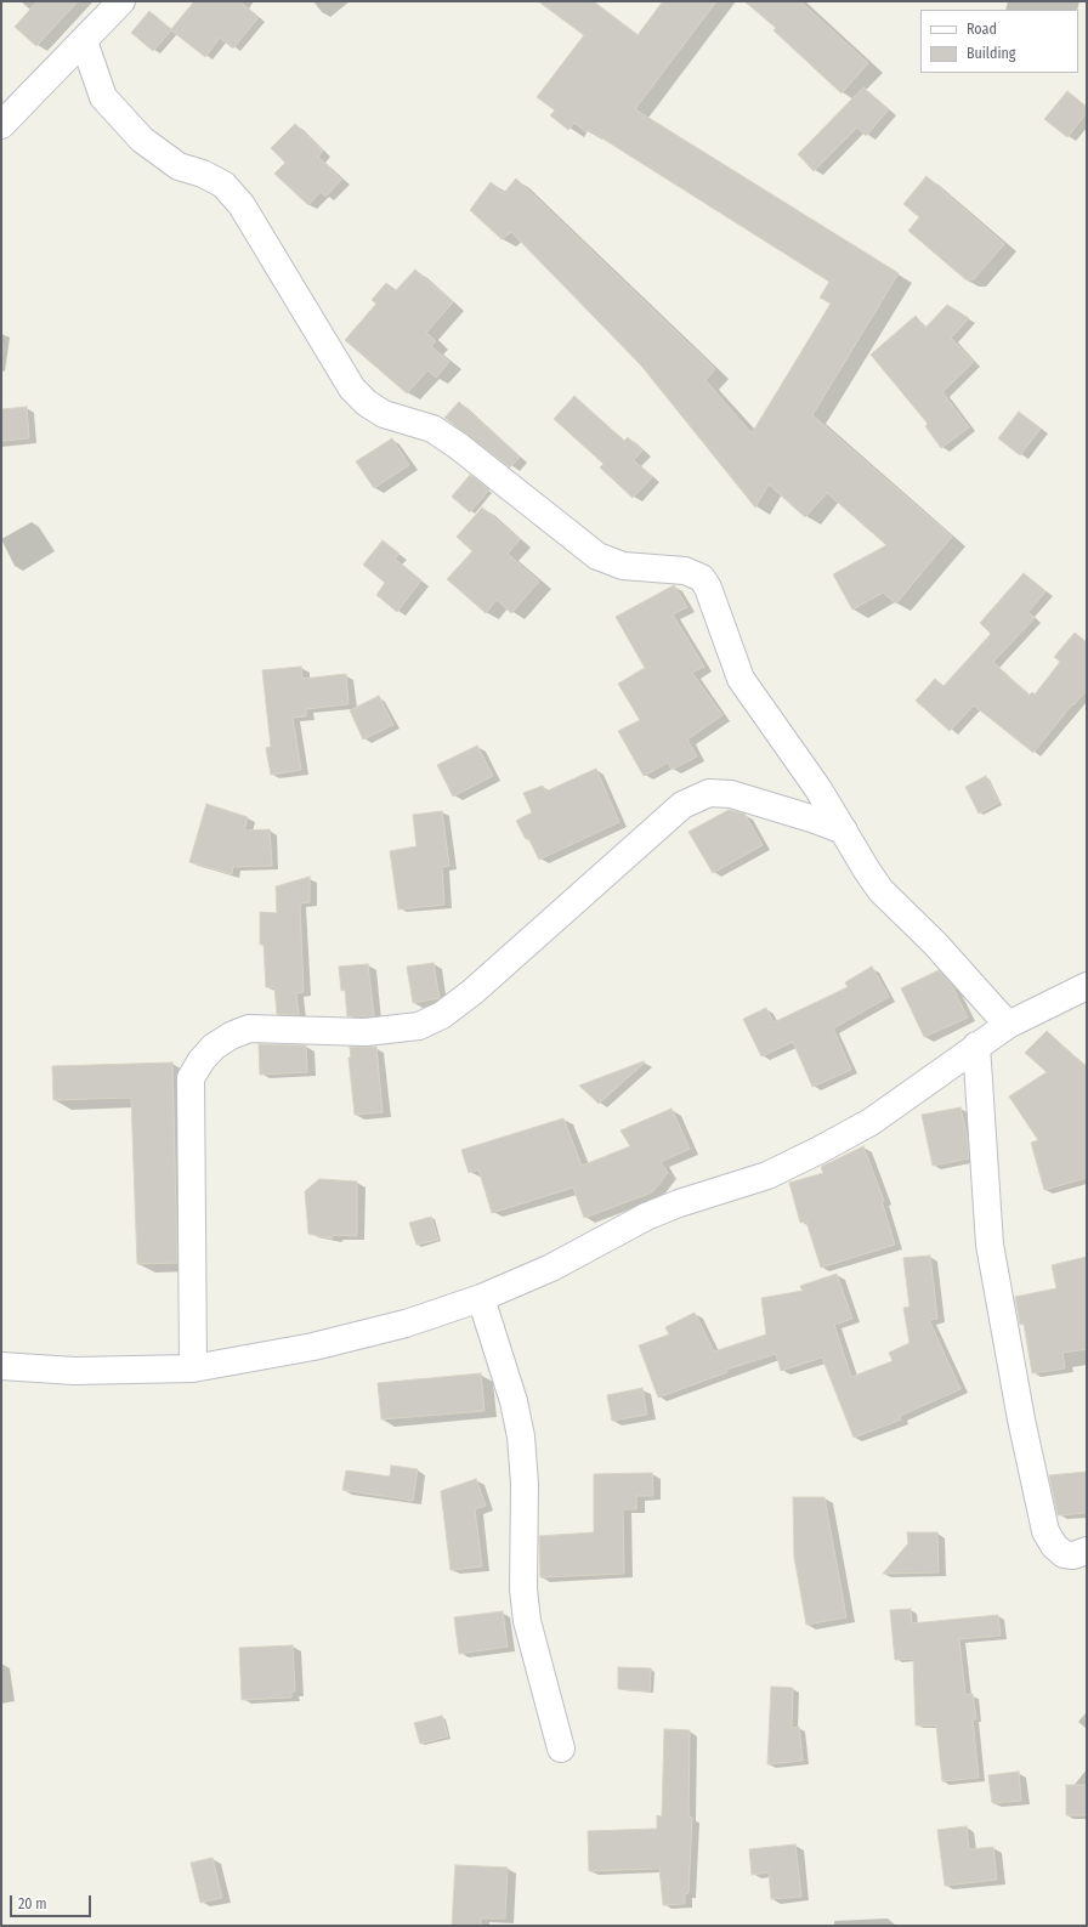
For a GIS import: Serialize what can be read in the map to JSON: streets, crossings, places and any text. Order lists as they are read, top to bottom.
{
  "legend": ["Road", "Building"],
  "scale_bar": "20 m"
}
